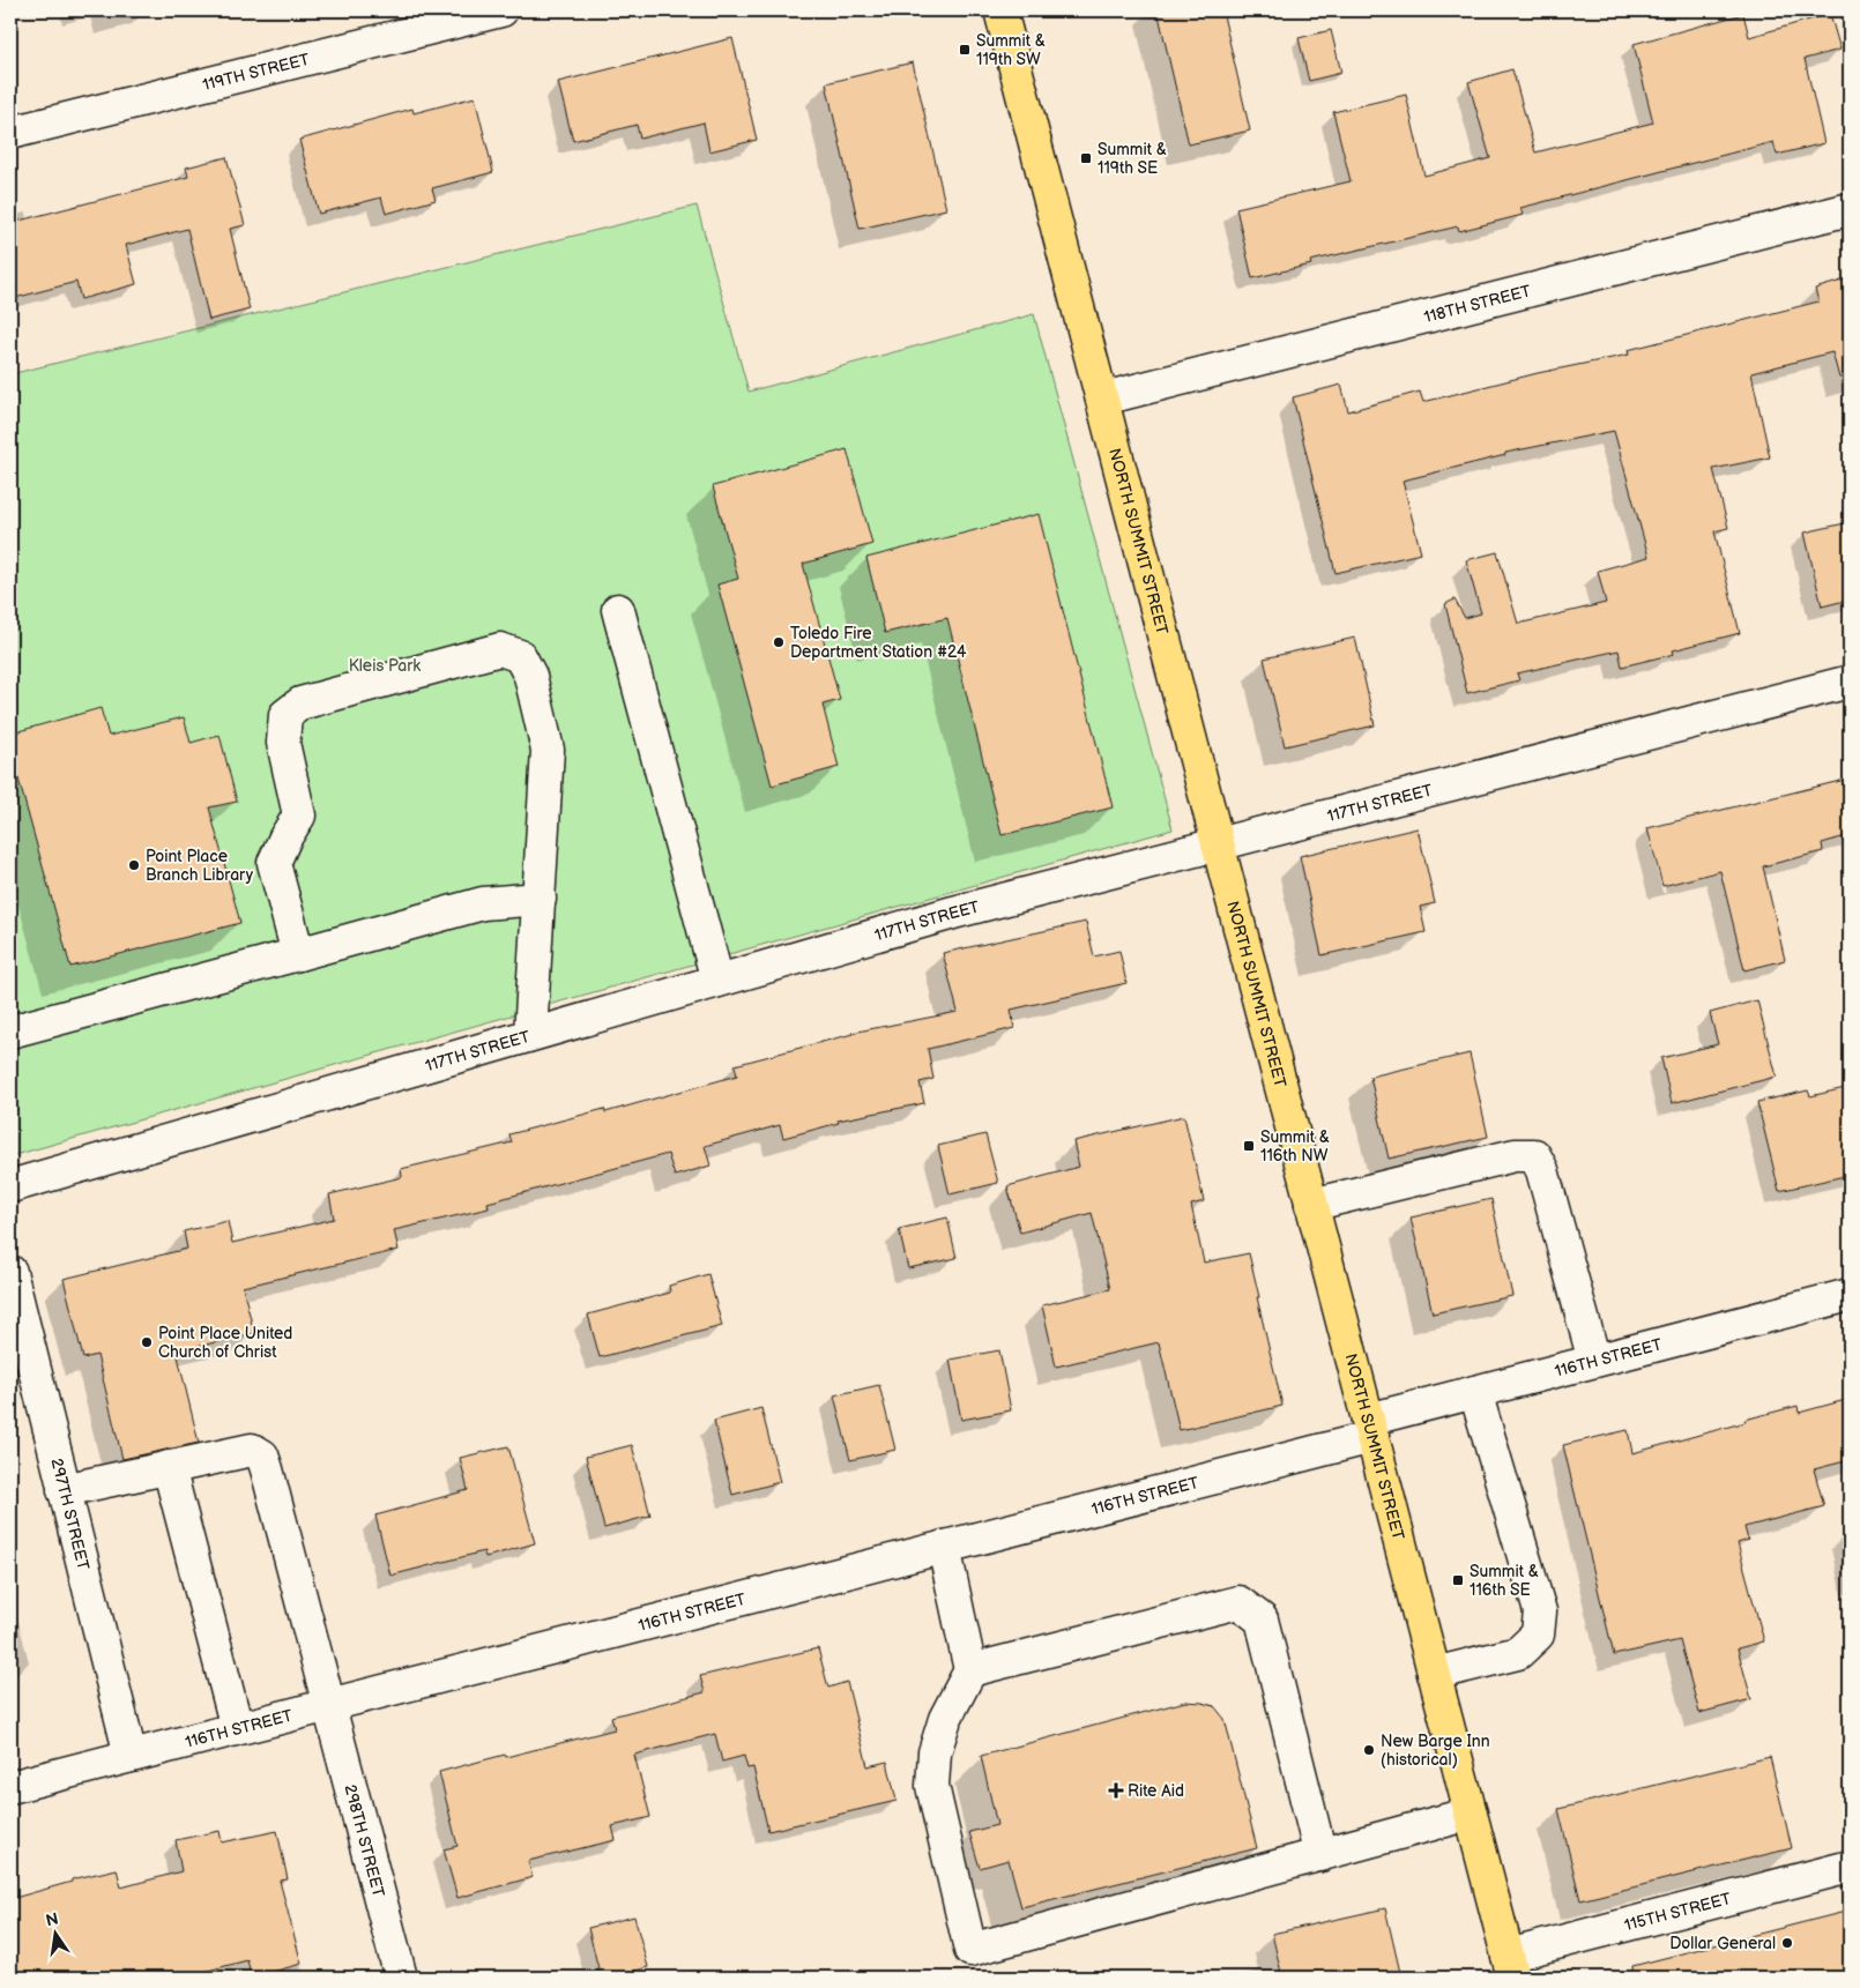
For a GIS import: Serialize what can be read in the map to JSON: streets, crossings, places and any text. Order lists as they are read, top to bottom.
{
  "streets": {
    "main road": ["NORTH SUMMIT STREET"],
    "street": [
      "119TH STREET",
      "118TH STREET",
      "117TH STREET",
      "116TH STREET",
      "297TH STREET",
      "298TH STREET",
      "115TH STREET"
    ]
  },
  "crossings": [
    ["118TH STREET", "NORTH SUMMIT STREET"],
    ["NORTH SUMMIT STREET", "117TH STREET"],
    ["NORTH SUMMIT STREET", "116TH STREET"],
    ["NORTH SUMMIT STREET", "115TH STREET"],
    ["116TH STREET", "297TH STREET"],
    ["116TH STREET", "298TH STREET"],
    ["297TH STREET", "298TH STREET"]
  ],
  "parks": ["Kleis Park"],
  "places": {
    "transit": [
      "Summit & 119th SW",
      "Summit & 119th SE",
      "Summit & 116th NW",
      "Summit & 116th SE"
    ],
    "other": [
      "Toledo Fire Department Station #24",
      "Point Place Branch Library",
      "Point Place United Church of Christ",
      "New Barge Inn (historical)",
      "Dollar General"
    ],
    "health": ["Rite Aid"]
  },
  "north": "top"
}
